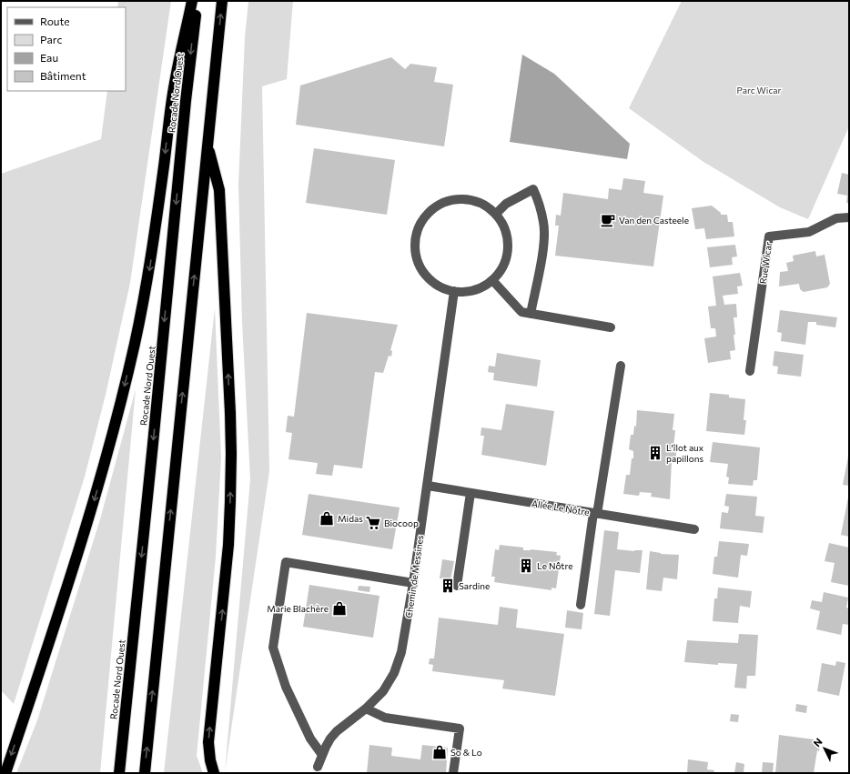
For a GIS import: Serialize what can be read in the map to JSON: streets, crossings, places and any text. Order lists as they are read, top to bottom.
{
  "streets": {
    "highway": ["Rocade Nord Ouest"],
    "street": ["Rue Wicar", "Allée Le Nôtre", "Chemin de Messines"]
  },
  "crossings": [
    ["Allée Le Nôtre", "Chemin de Messines"]
  ],
  "parks": ["Parc Wicar"],
  "places": {
    "cafe": ["Van den Casteele"],
    "building": ["L'îlot aux papillons", "Le Nôtre", "Sardine"],
    "shop": ["Midas", "Marie Blachère", "So & Lo"],
    "supermarket": ["Biocoop"]
  },
  "legend": [
    "Route",
    "Parc",
    "Eau",
    "Bâtiment"
  ],
  "north": "top left"
}
